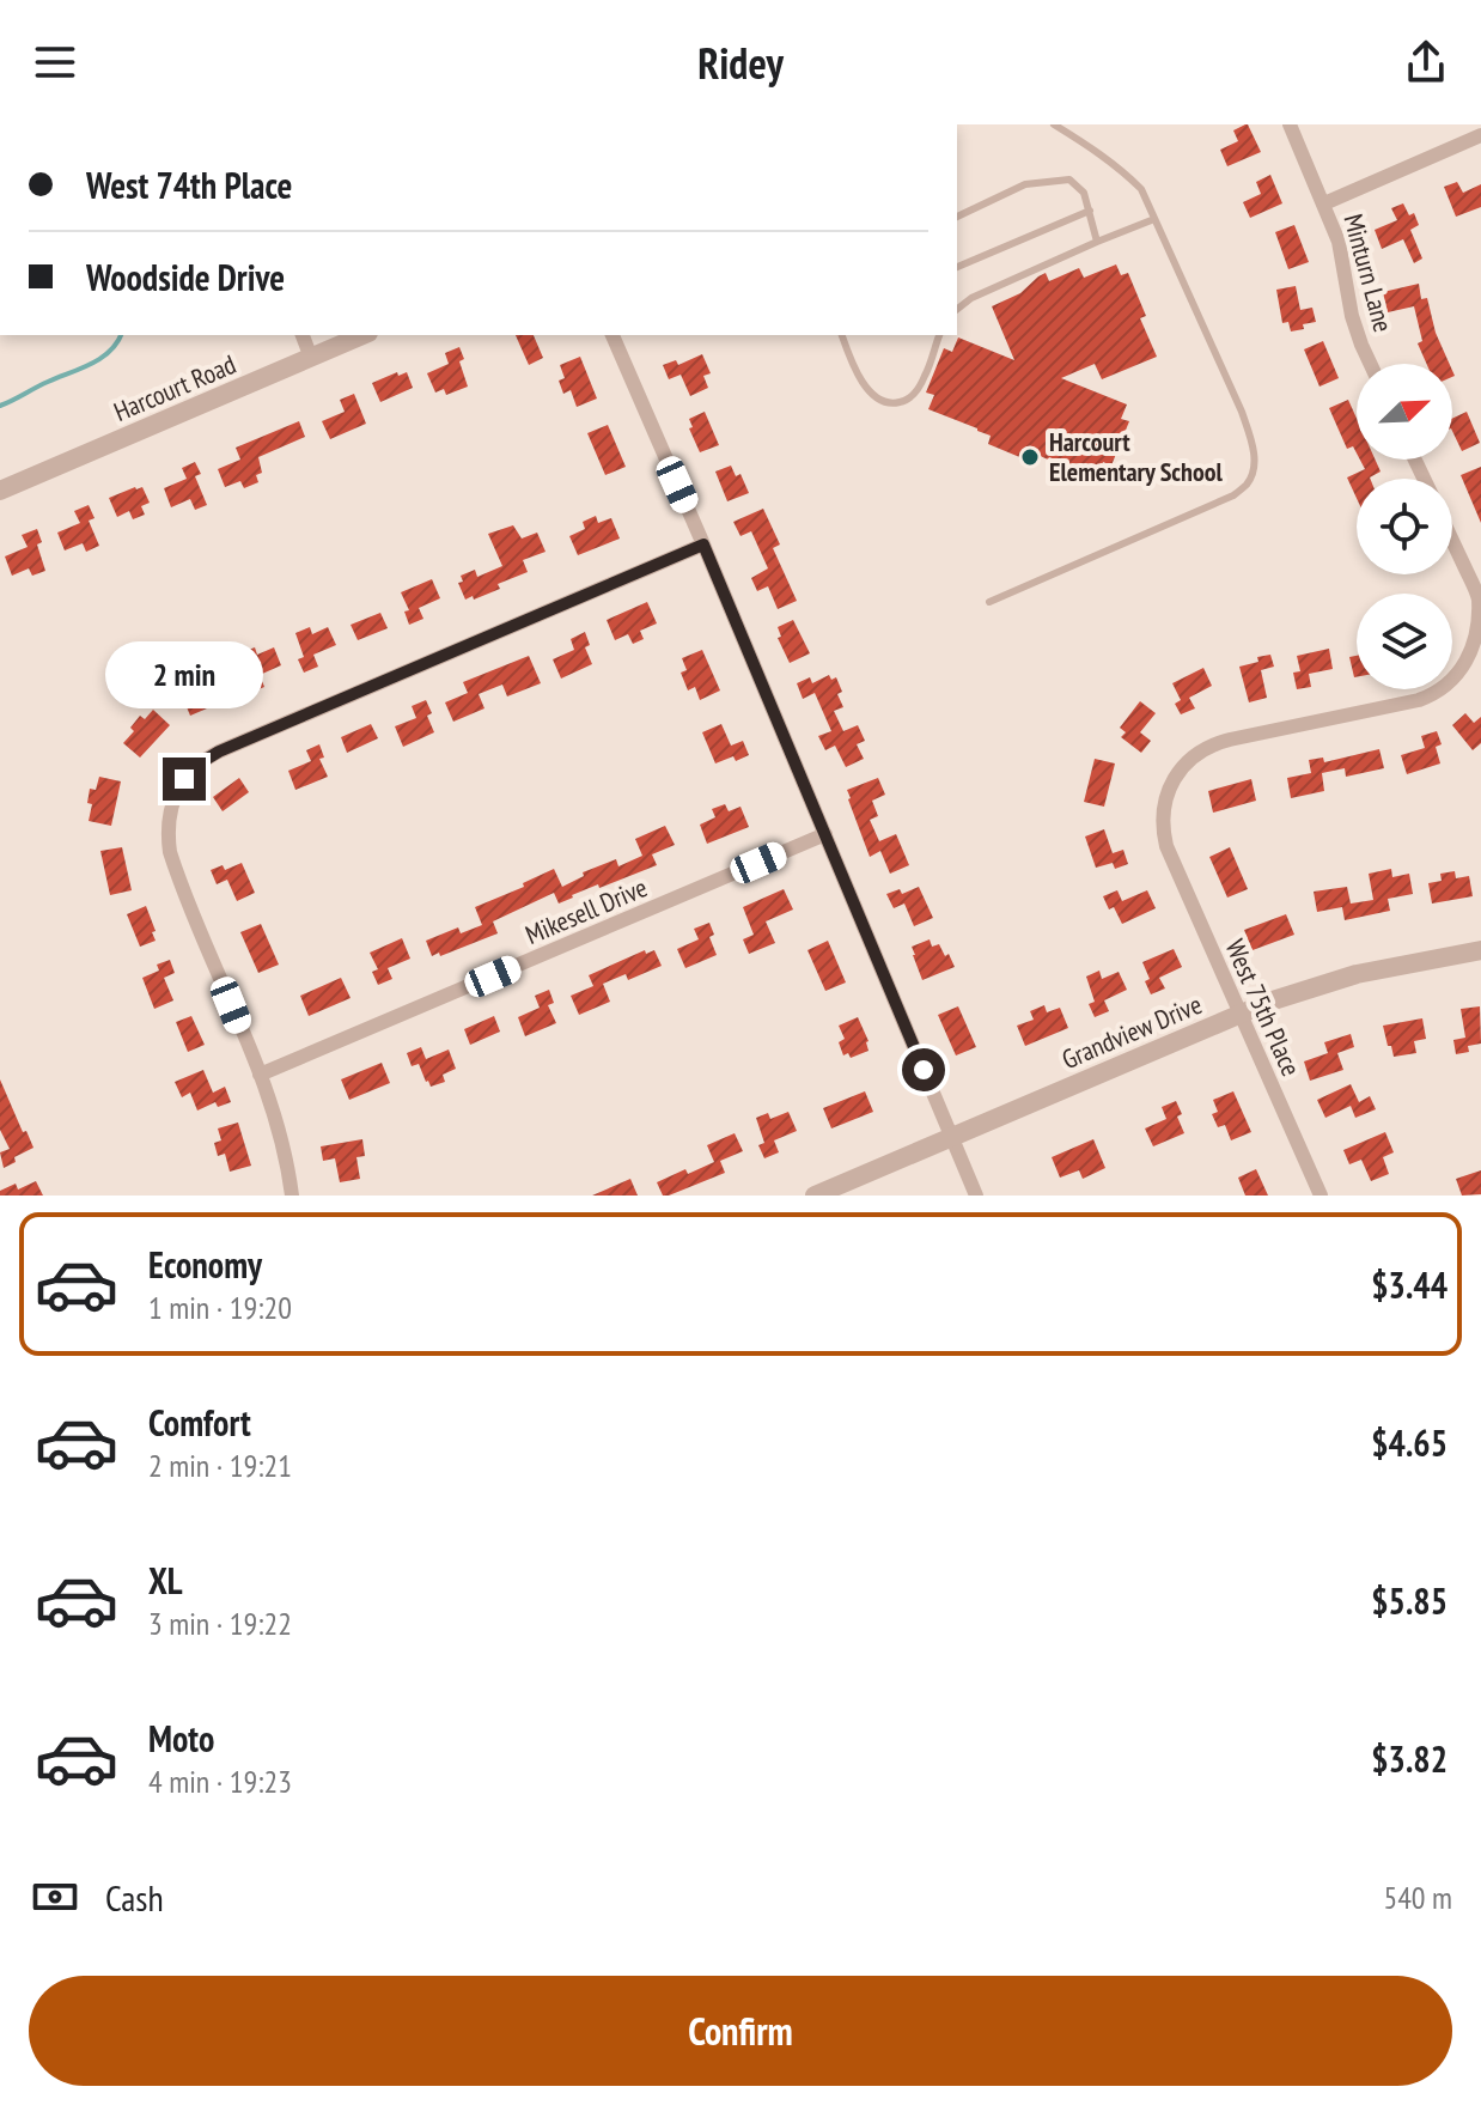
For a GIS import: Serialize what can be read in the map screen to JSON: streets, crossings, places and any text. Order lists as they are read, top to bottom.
{
  "streets": {
    "street": [
      "Minturn Lane",
      "Harcourt Road",
      "Mikesell Drive",
      "West 75th Place",
      "Grandview Drive"
    ]
  },
  "crossings": [
    ["West 75th Place", "Grandview Drive"]
  ],
  "places": ["Harcourt Elementary School"],
  "north": "top right",
  "page": {
    "header": "Ridey",
    "banner": ["West 74th Place", "Woodside Drive"],
    "bubble": "2 min",
    "list": [
      {
        "name": "Economy",
        "note": "1 min · 19:20",
        "value": "$3.44"
      },
      {
        "name": "Comfort",
        "note": "2 min · 19:21",
        "value": "$4.65"
      },
      {
        "name": "XL",
        "note": "3 min · 19:22",
        "value": "$5.85"
      },
      {
        "name": "Moto",
        "note": "4 min · 19:23",
        "value": "$3.82"
      }
    ],
    "pay": ["Cash", "540 m"],
    "buttons": "Confirm"
  }
}
